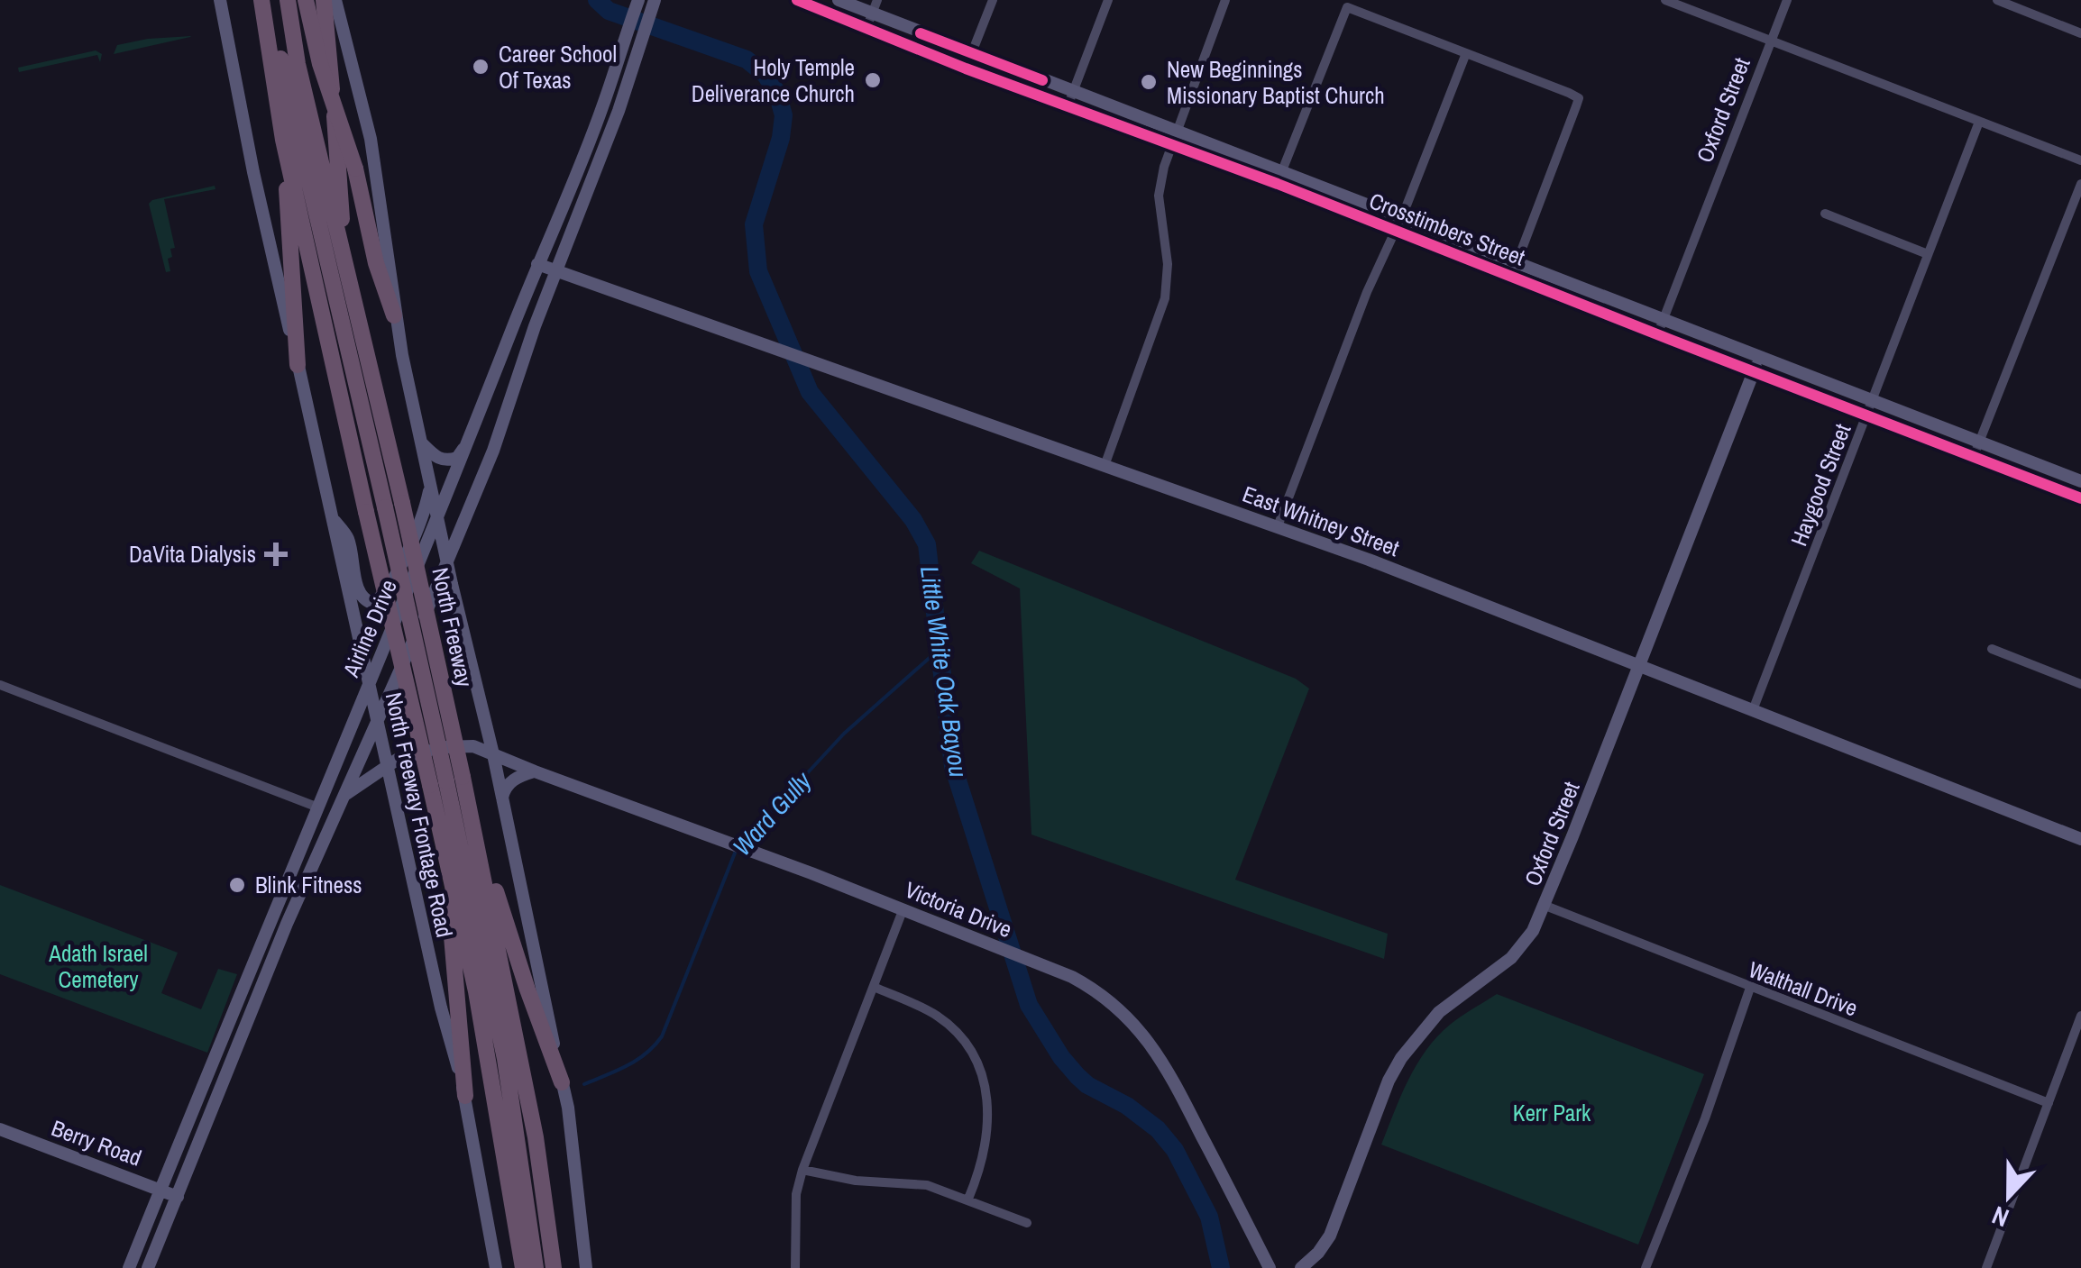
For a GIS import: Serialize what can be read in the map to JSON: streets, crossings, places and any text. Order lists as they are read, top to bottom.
{
  "streets": {
    "highway": ["North Freeway"],
    "main road": [
      "Oxford Street",
      "Crosstimbers Street",
      "East Whitney Street",
      "Airline Drive",
      "North Freeway Frontage Road",
      "Victoria Drive",
      "Berry Road"
    ],
    "street": ["Haygood Street", "Walthall Drive"]
  },
  "crossings": [
    ["Oxford Street", "Crosstimbers Street"],
    ["Oxford Street", "East Whitney Street"],
    ["Oxford Street", "Walthall Drive"],
    ["Crosstimbers Street", "Haygood Street"],
    ["Haygood Street", "East Whitney Street"],
    ["East Whitney Street", "Airline Drive"],
    ["Airline Drive", "North Freeway Frontage Road"],
    ["Airline Drive", "Victoria Drive"],
    ["Airline Drive", "Berry Road"],
    ["North Freeway Frontage Road", "Victoria Drive"]
  ],
  "water": ["Little White Oak Bayou", "Ward Gully"],
  "parks": ["Adath Israel Cemetery", "Kerr Park"],
  "places": {
    "other": [
      "Career School Of Texas",
      "Holy Temple Deliverance Church",
      "New Beginnings Missionary Baptist Church",
      "Blink Fitness"
    ],
    "health": ["DaVita Dialysis"]
  },
  "north": "bottom"
}
